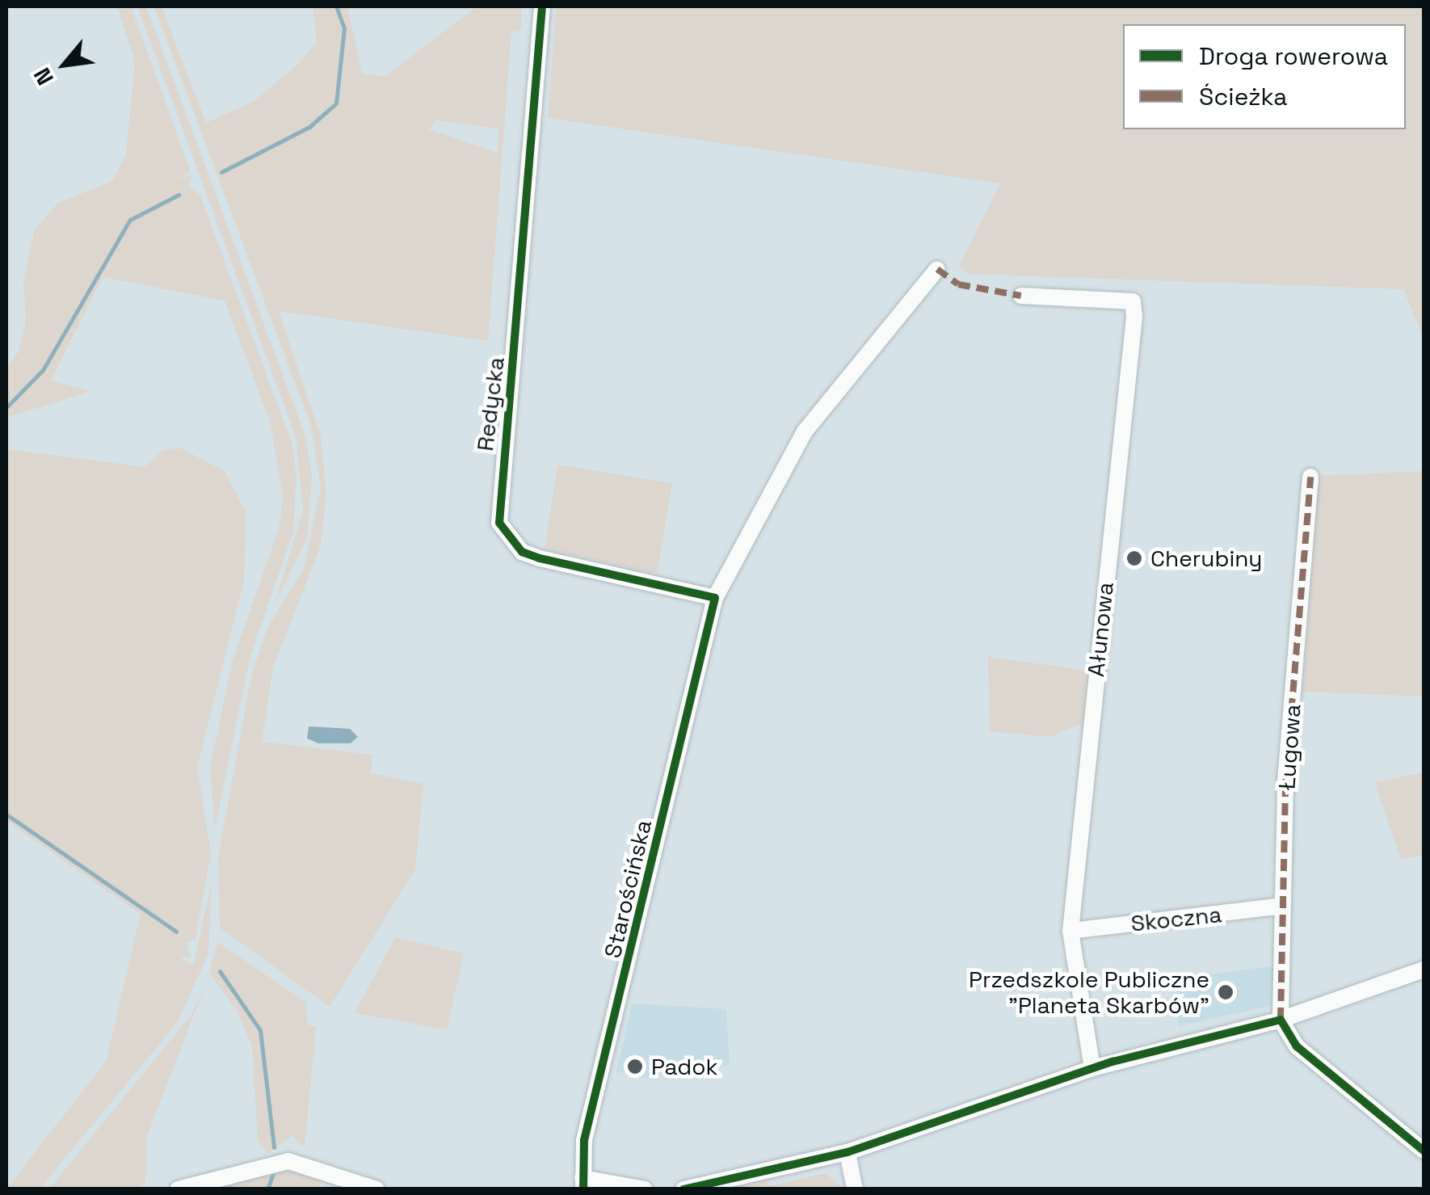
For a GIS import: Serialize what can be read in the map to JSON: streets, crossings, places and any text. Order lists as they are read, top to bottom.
{
  "streets": {
    "street": [
      "Redycka",
      "Ałunowa",
      "Ługowa",
      "Starościńska",
      "Skoczna"
    ]
  },
  "crossings": [
    ["Redycka", "Starościńska"],
    ["Ałunowa", "Skoczna"],
    ["Ługowa", "Skoczna"]
  ],
  "places": ["Cherubiny", "Przedszkole Publiczne \"Planeta Skarbów\"", "Padok"],
  "legend": ["Droga rowerowa", "Ścieżka"],
  "north": "bottom left"
}
